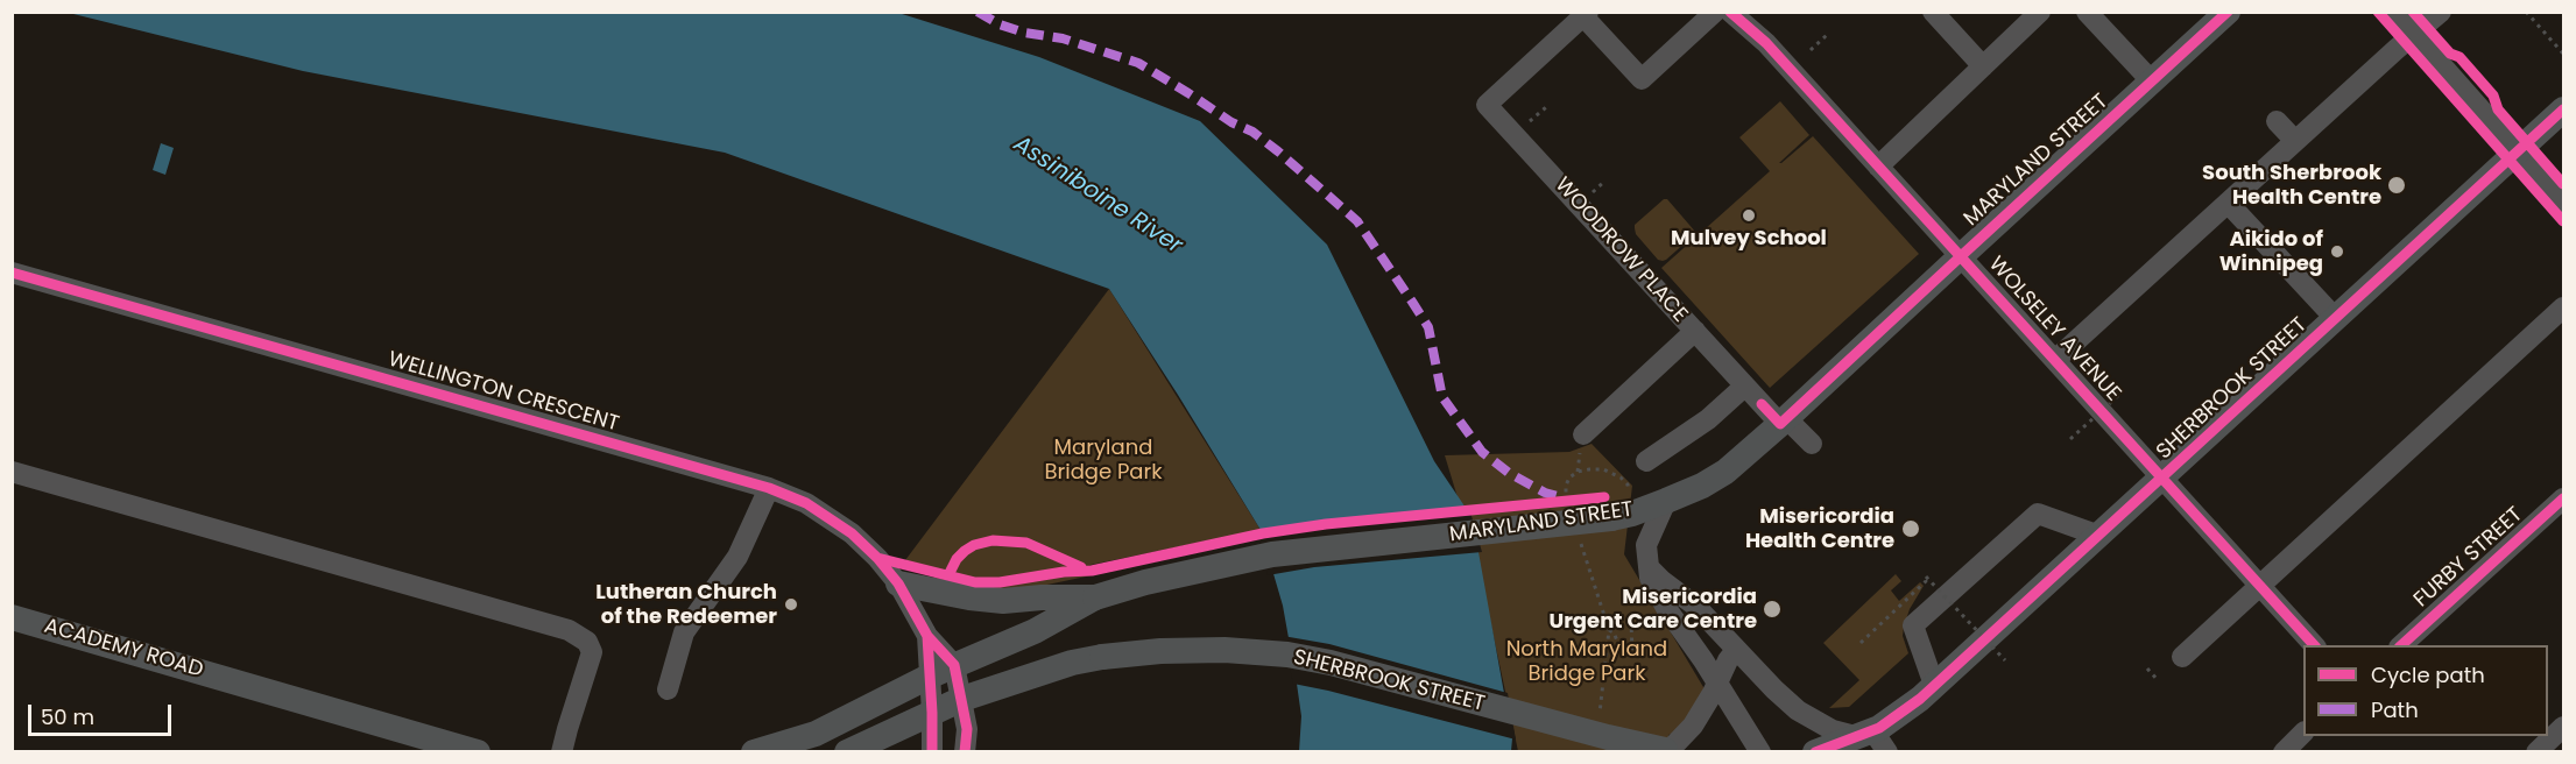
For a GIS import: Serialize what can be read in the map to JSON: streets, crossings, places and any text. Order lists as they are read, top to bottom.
{
  "streets": {
    "main road": ["MARYLAND STREET", "SHERBROOK STREET", "ACADEMY ROAD"],
    "street": [
      "WOODROW PLACE",
      "WOLSELEY AVENUE",
      "WELLINGTON CRESCENT",
      "FURBY STREET"
    ]
  },
  "crossings": [
    ["MARYLAND STREET", "WOODROW PLACE"],
    ["MARYLAND STREET", "WOLSELEY AVENUE"],
    ["WOLSELEY AVENUE", "SHERBROOK STREET"],
    ["SHERBROOK STREET", "WELLINGTON CRESCENT"]
  ],
  "water": ["Assiniboine River"],
  "parks": ["Maryland Bridge Park", "North Maryland Bridge Park"],
  "places": [
    "South Sherbrook Health Centre",
    "Mulvey School",
    "Aikido of Winnipeg",
    "Misericordia Health Centre",
    "Lutheran Church of the Redeemer",
    "Misericordia Urgent Care Centre"
  ],
  "legend": ["Cycle path", "Path"],
  "scale_bar": "50 m"
}
